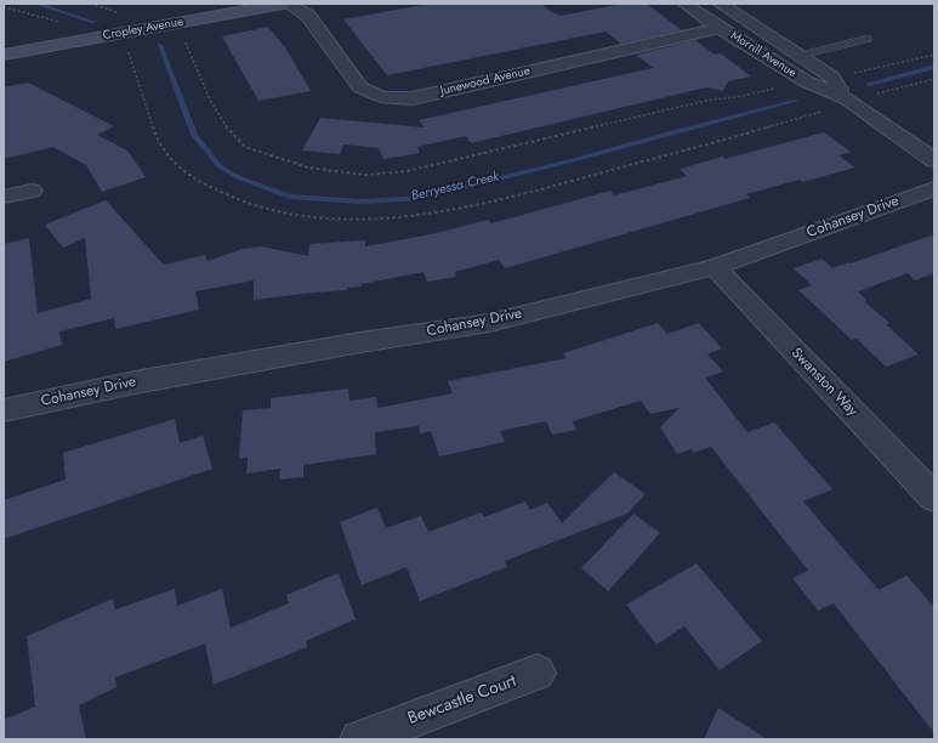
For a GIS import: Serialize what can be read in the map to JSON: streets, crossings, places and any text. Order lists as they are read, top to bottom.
{
  "streets": {
    "main road": ["Cropley Avenue"],
    "street": [
      "Morrill Avenue",
      "Junewood Avenue",
      "Cohansey Drive",
      "Swanston Way",
      "Bewcastle Court"
    ]
  },
  "crossings": [
    ["Morrill Avenue", "Junewood Avenue"],
    ["Cohansey Drive", "Swanston Way"]
  ],
  "water": ["Berryessa Creek"]
}
